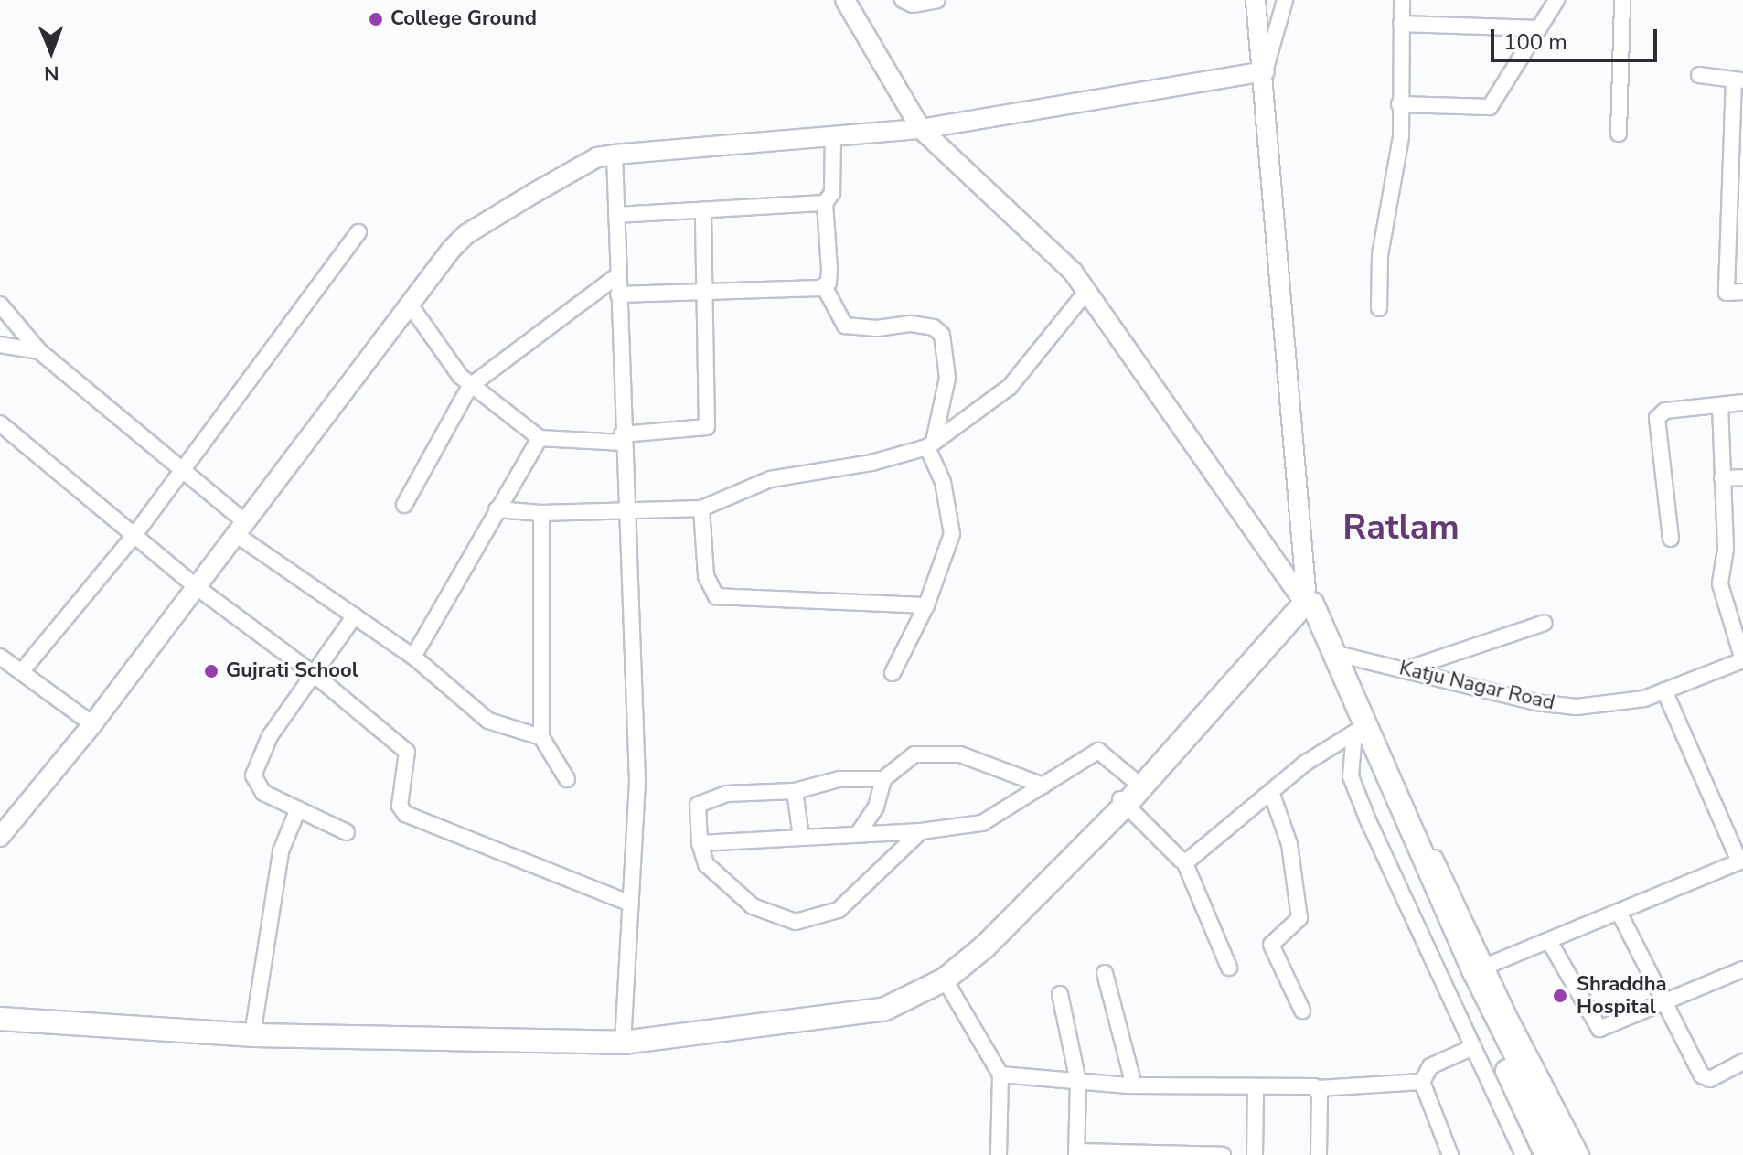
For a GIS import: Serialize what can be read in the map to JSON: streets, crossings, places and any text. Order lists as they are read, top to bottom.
{
  "streets": {
    "street": ["Katju Nagar Road"]
  },
  "districts": ["Ratlam"],
  "places": ["College Ground", "Gujrati School", "Shraddha Hospital"],
  "scale_bar": "100 m",
  "north": "bottom"
}
